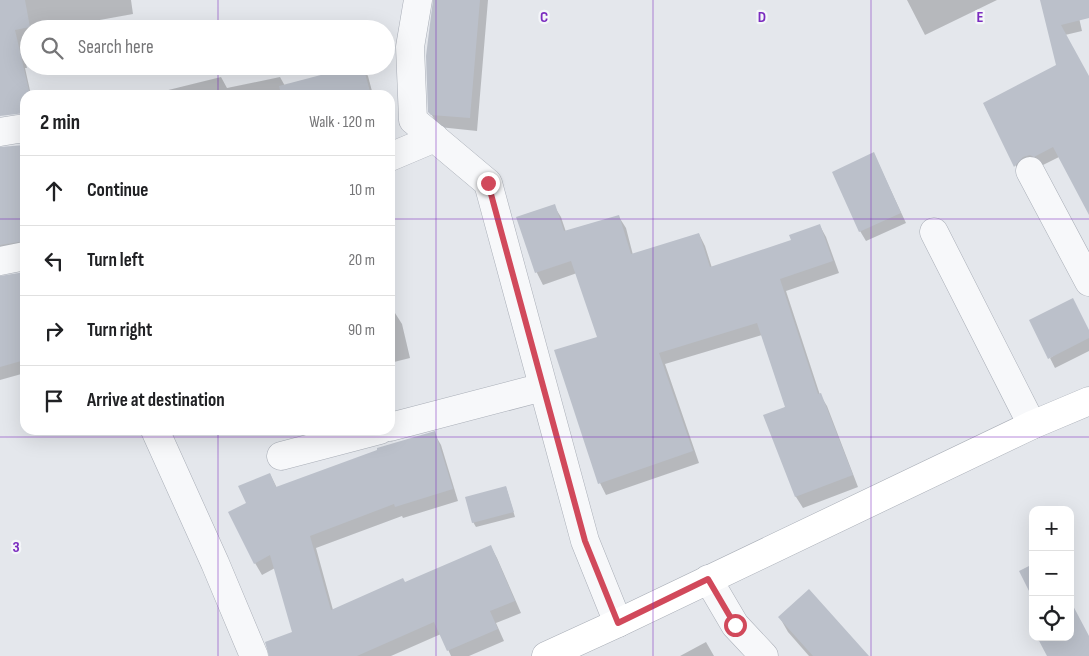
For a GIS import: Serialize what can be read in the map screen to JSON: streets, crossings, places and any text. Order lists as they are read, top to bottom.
{
  "page": {
    "search": "Search here",
    "heading": ["2 min", "Walk · 120 m"],
    "list": [
      ["Continue", "10 m"],
      ["Turn left", "20 m"],
      ["Turn right", "90 m"],
      "Arrive at destination"
    ],
    "map_buttons": ["+", "−"]
  },
  "grid": {
    "columns": ["C", "D", "E"],
    "rows": ["3"]
  }
}
